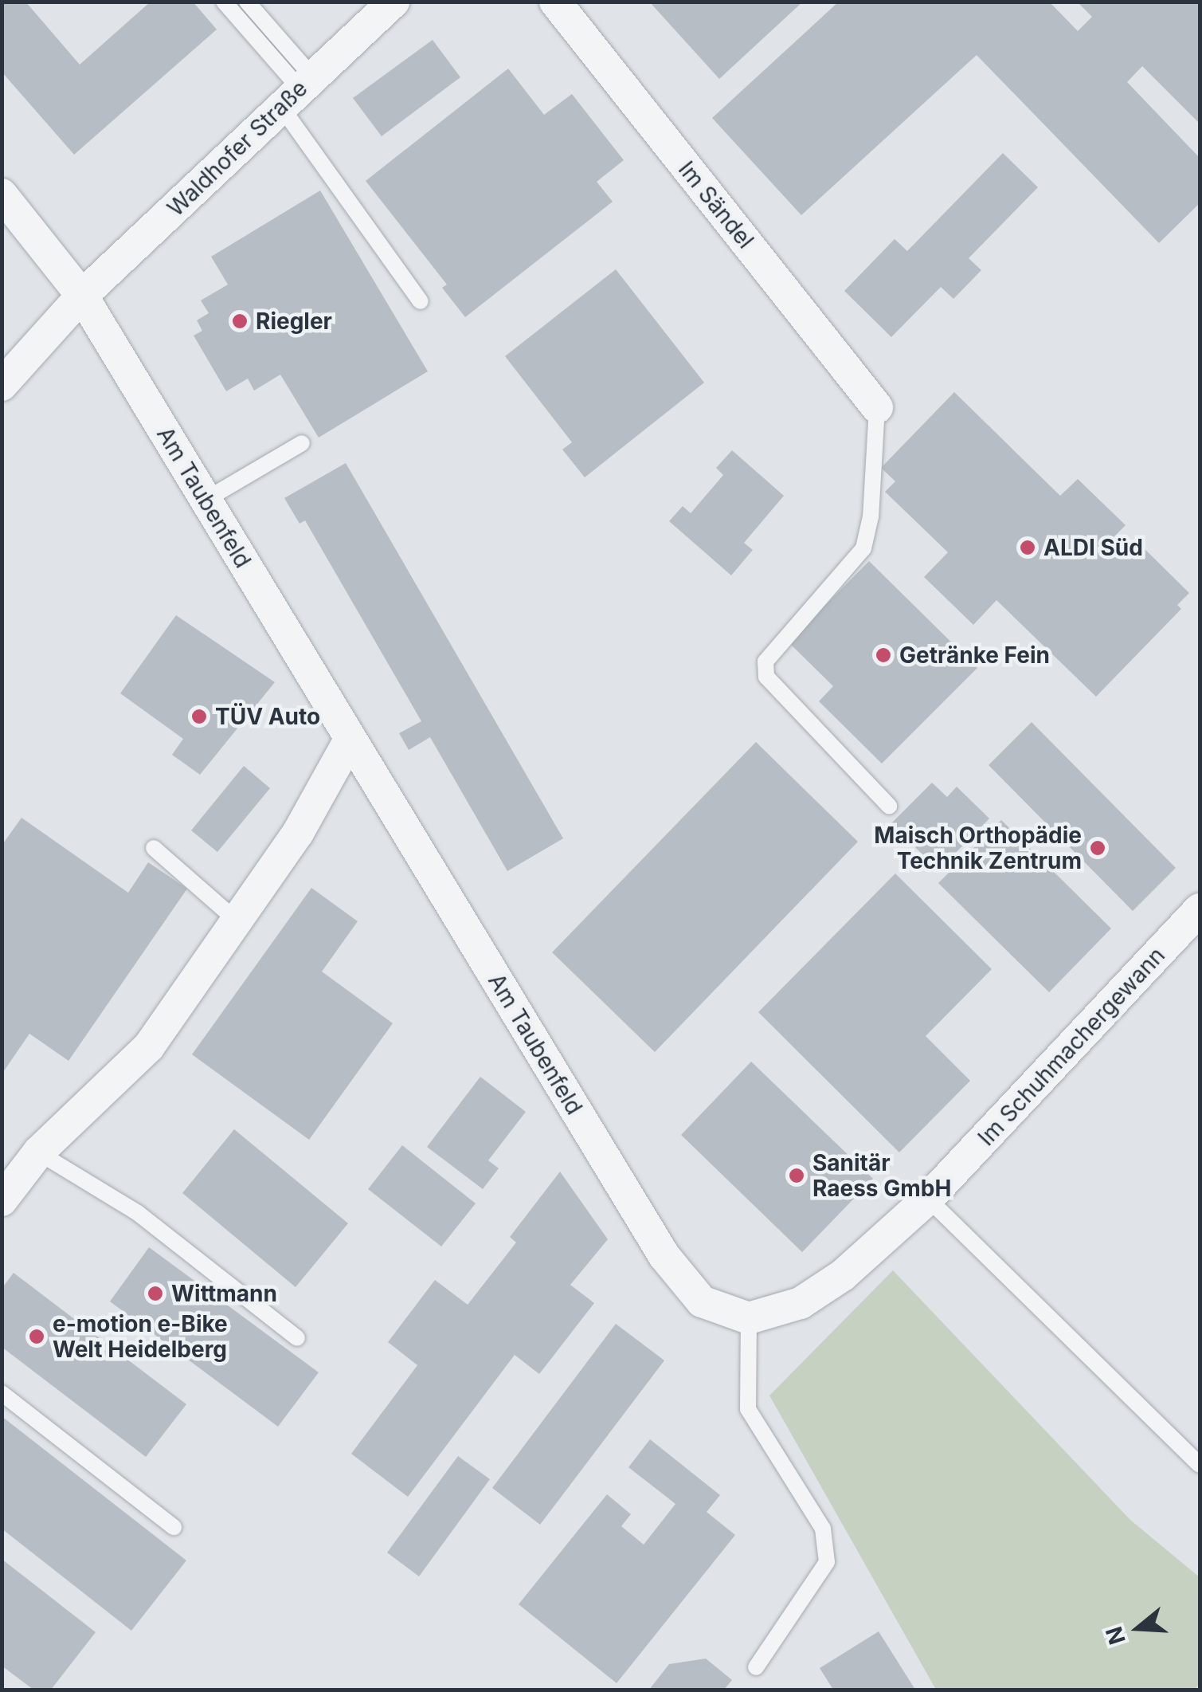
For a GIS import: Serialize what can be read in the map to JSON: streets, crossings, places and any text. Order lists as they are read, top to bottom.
{
  "streets": {
    "street": [
      "Waldhofer Straße",
      "Im Sändel",
      "Am Taubenfeld",
      "Im Schuhmachergewann"
    ]
  },
  "crossings": [
    ["Waldhofer Straße", "Am Taubenfeld"],
    ["Am Taubenfeld", "Im Schuhmachergewann"]
  ],
  "places": [
    "Riegler",
    "ALDI Süd",
    "Getränke Fein",
    "TÜV Auto",
    "Maisch Orthopädie Technik Zentrum",
    "Sanitär Raess GmbH",
    "Wittmann",
    "e-motion e-Bike Welt Heidelberg"
  ],
  "north": "left"
}
